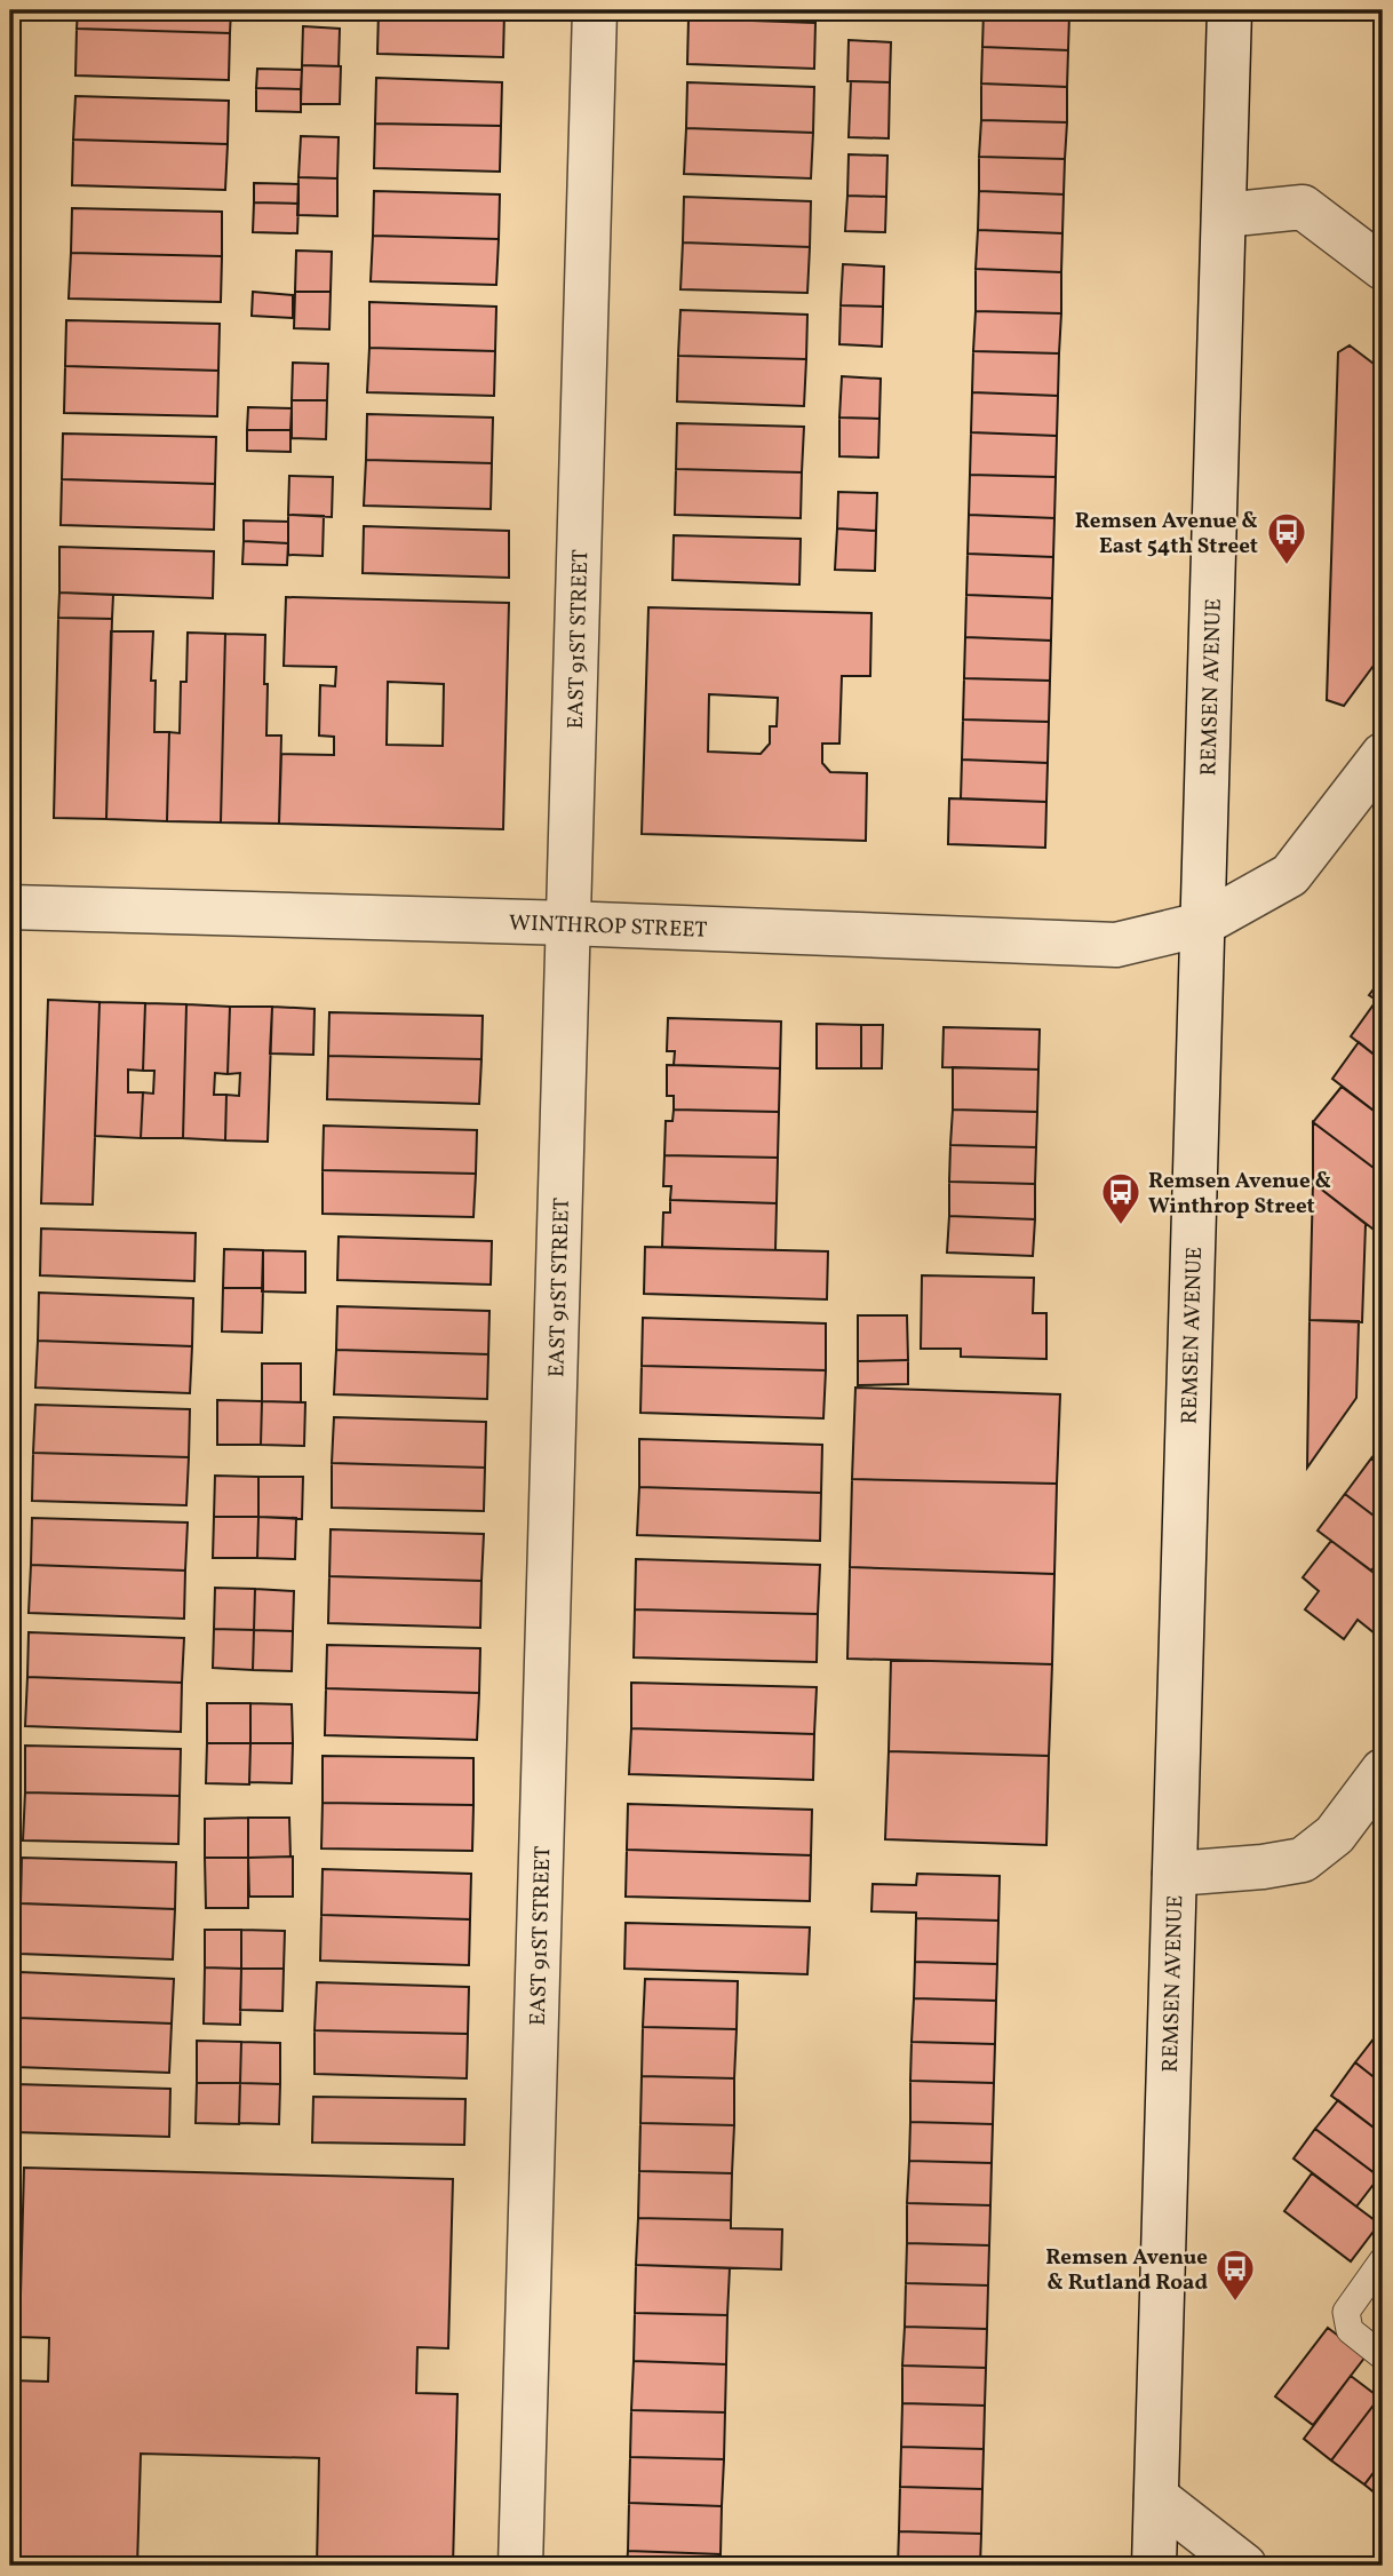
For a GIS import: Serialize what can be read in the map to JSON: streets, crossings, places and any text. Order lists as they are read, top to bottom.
{
  "streets": {
    "street": ["EAST 91ST STREET", "REMSEN AVENUE", "WINTHROP STREET"]
  },
  "crossings": [
    ["EAST 91ST STREET", "WINTHROP STREET"],
    ["REMSEN AVENUE", "WINTHROP STREET"]
  ],
  "places": {
    "bus stop": ["Remsen Avenue & East 54th Street", "Remsen Avenue & Winthrop Street", "Remsen Avenue & Rutland Road"]
  }
}
